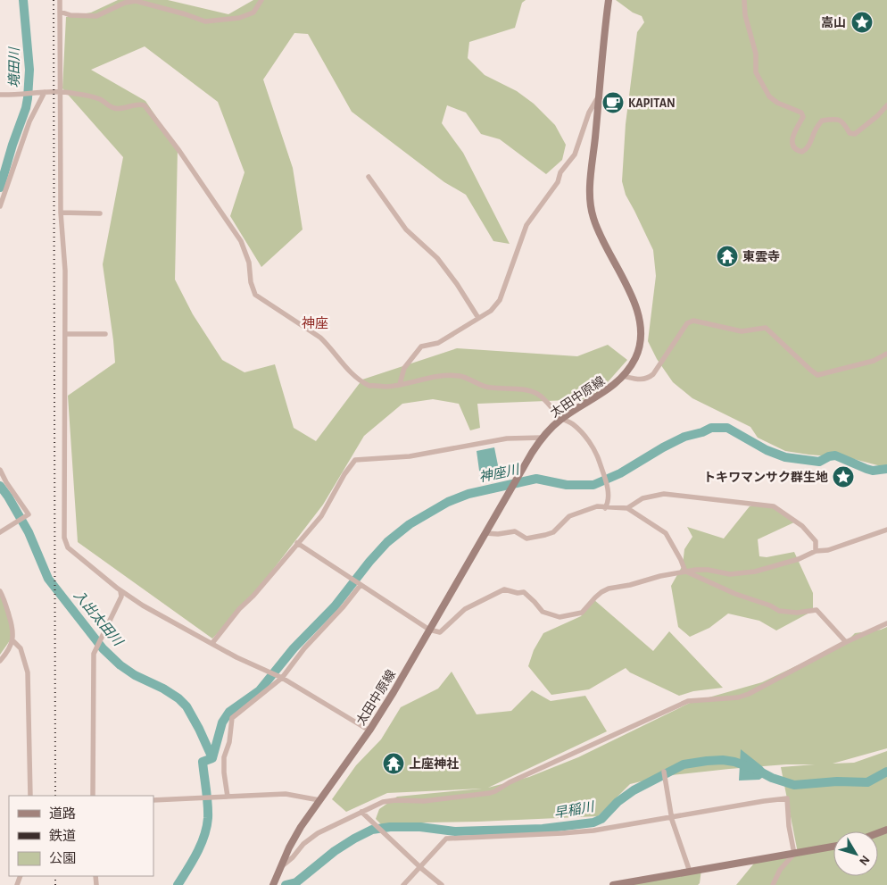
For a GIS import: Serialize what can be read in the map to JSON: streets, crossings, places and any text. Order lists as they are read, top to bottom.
{
  "streets": {
    "main road": ["太田中原線"]
  },
  "districts": ["神座"],
  "water": [
    "境田川",
    "神座川",
    "入出太田川",
    "早稲川"
  ],
  "places": {
    "place": ["嵩山", "トキワマンサク群生地"],
    "cafe": ["KAPITAN"],
    "temple": ["東雲寺", "上座神社"]
  },
  "legend": ["道路", "鉄道", "公園"],
  "north": "bottom right"
}
